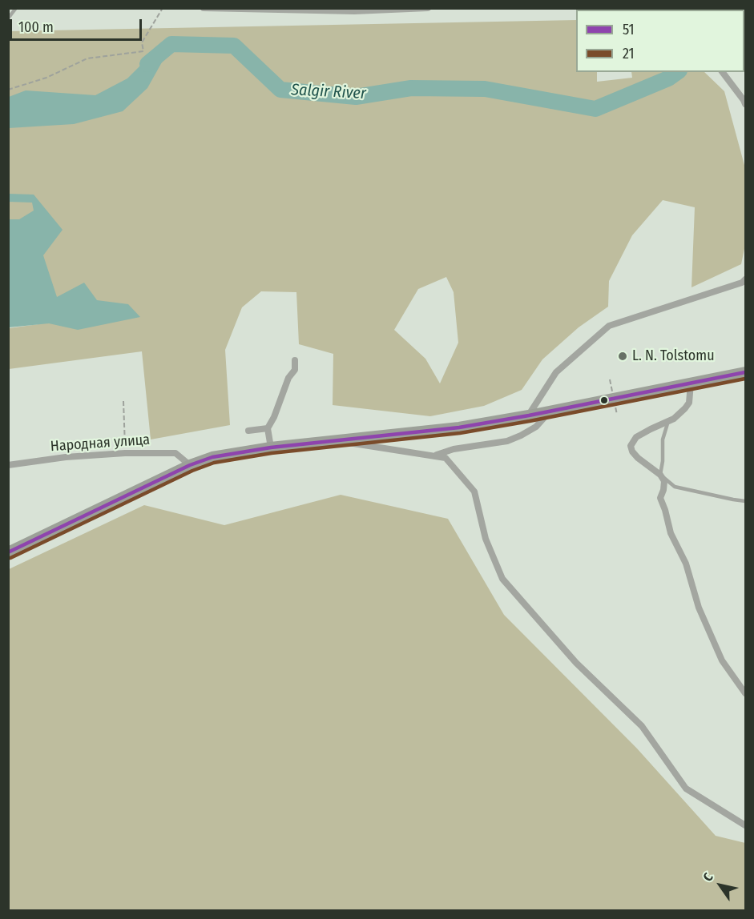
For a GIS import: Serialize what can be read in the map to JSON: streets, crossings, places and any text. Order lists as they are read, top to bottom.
{
  "streets": {
    "street": ["Народная улица"]
  },
  "water": ["Salgir River"],
  "places": ["L. N. Tolstomu"],
  "lines": ["transit line 51", "transit line 21"],
  "legend": ["51", "21"],
  "scale_bar": "100 m",
  "north": "top left"
}
